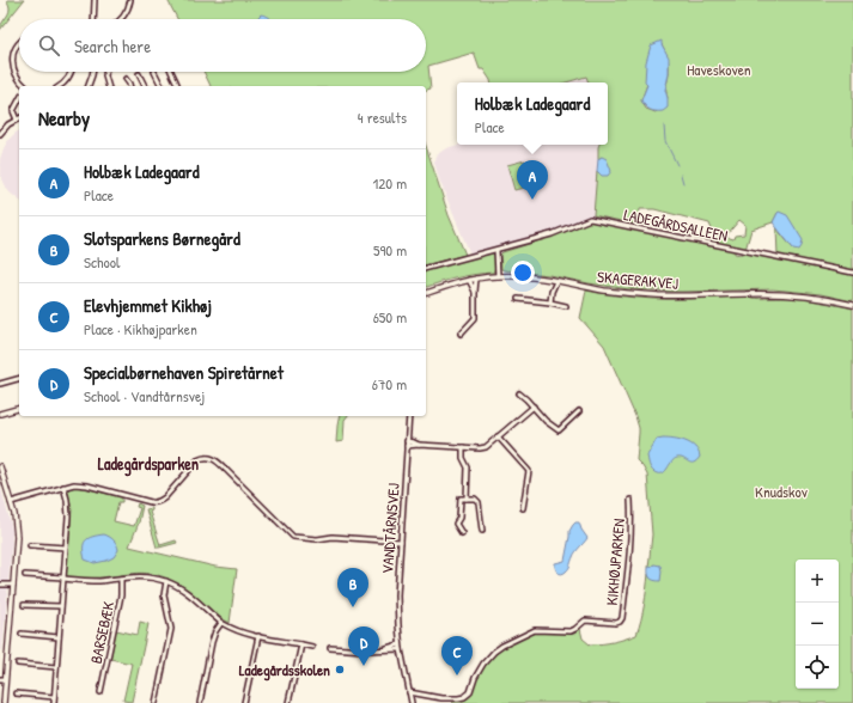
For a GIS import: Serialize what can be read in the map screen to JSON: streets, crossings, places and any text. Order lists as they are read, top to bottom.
{
  "streets": {
    "street": [
      "LADEGÅRDSALLEEN",
      "SKAGERAKVEJ",
      "VANDTÅRNSVEJ",
      "KIKHØJPARKEN",
      "BARSEBÆK"
    ]
  },
  "crossings": [
    ["VANDTÅRNSVEJ", "KIKHØJPARKEN"]
  ],
  "districts": ["Ladegårdsparken"],
  "parks": ["Haveskoven", "Knudskov"],
  "places": ["Ladegårdsskolen"],
  "page": {
    "search": "Search here",
    "popup": ["Holbæk Ladegaard", "Place"],
    "heading": ["Nearby", "4 results"],
    "list": [
      {
        "mark": "A",
        "name": "Holbæk Ladegaard",
        "note": "Place",
        "value": "120 m"
      },
      {
        "mark": "B",
        "name": "Slotsparkens Børnegård",
        "note": "School",
        "value": "590 m"
      },
      {
        "mark": "C",
        "name": "Elevhjemmet Kikhøj",
        "note": "Place · Kikhøjparken",
        "value": "650 m"
      },
      {
        "mark": "D",
        "name": "Specialbørnehaven Spiretårnet",
        "note": "School · Vandtårnsvej",
        "value": "670 m"
      }
    ],
    "pins": [
      "A",
      "B",
      "D",
      "C"
    ],
    "map_buttons": ["+", "−"]
  }
}
